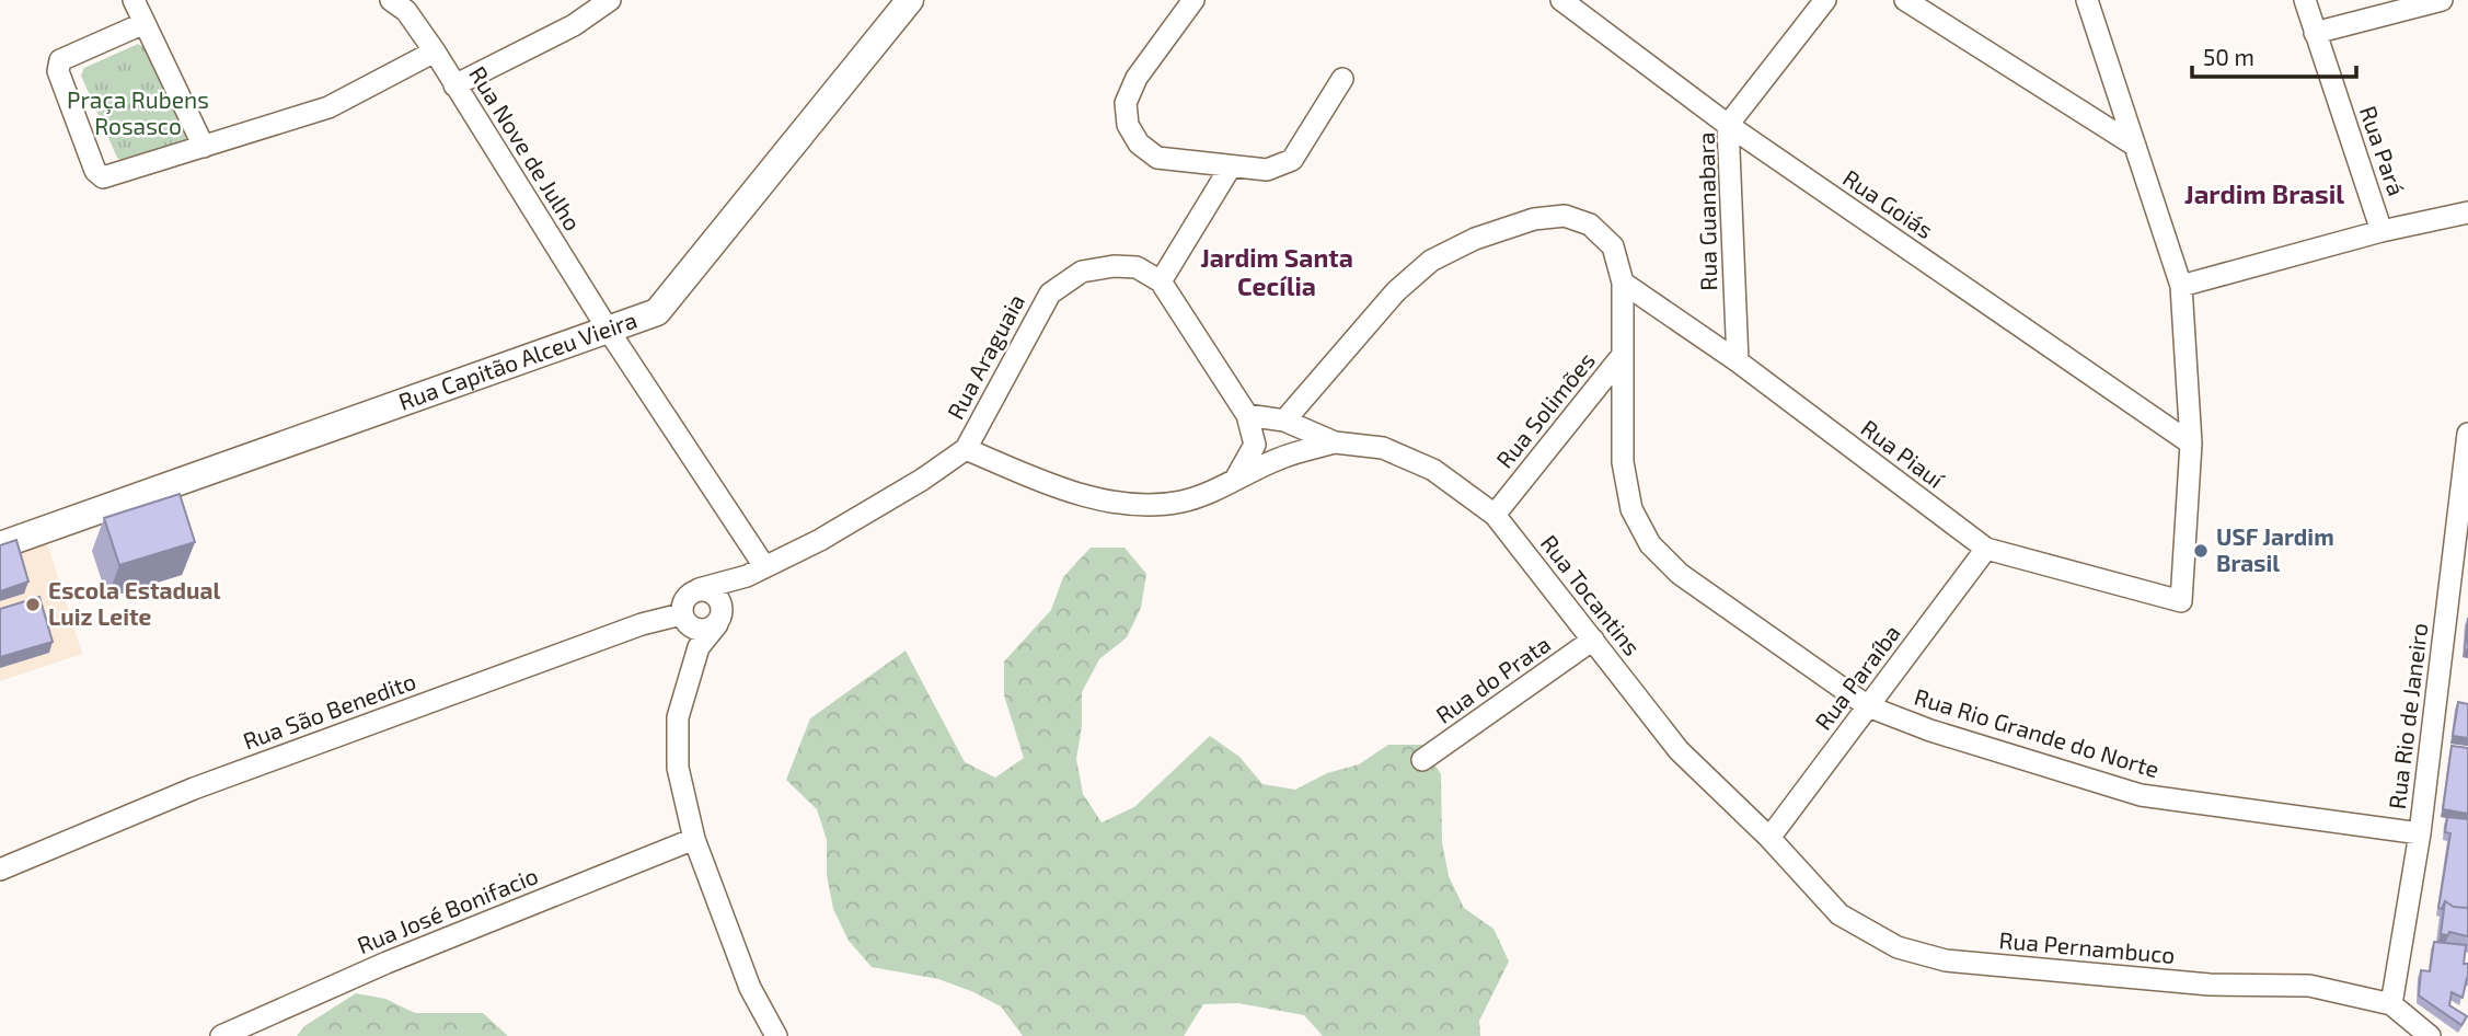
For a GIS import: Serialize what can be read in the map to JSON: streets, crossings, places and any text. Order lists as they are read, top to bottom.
{
  "streets": {
    "street": [
      "Rua Nove de Julho",
      "Rua Pará",
      "Rua Goiás",
      "Rua Guanabara",
      "Rua Araguaia",
      "Rua Capitão Alceu Vieira",
      "Rua Solimões",
      "Rua Piauí",
      "Rua Tocantins",
      "Rua Paraíba",
      "Rua do Prata",
      "Rua São Benedito",
      "Rua Rio de Janeiro",
      "Rua Rio Grande do Norte",
      "Rua José Bonifacio",
      "Rua Pernambuco"
    ]
  },
  "crossings": [
    ["Rua Nove de Julho", "Rua Capitão Alceu Vieira"],
    ["Rua Goiás", "Rua Guanabara"],
    ["Rua Goiás", "Rua Piauí"],
    ["Rua Guanabara", "Rua Piauí"],
    ["Rua Araguaia", "Rua Tocantins"],
    ["Rua Solimões", "Rua Piauí"],
    ["Rua Solimões", "Rua Tocantins"],
    ["Rua Solimões", "Rua Rio Grande do Norte"],
    ["Rua Piauí", "Rua Paraíba"],
    ["Rua Tocantins", "Rua Paraíba"],
    ["Rua Tocantins", "Rua do Prata"],
    ["Rua Tocantins", "Rua Pernambuco"],
    ["Rua Paraíba", "Rua Rio Grande do Norte"],
    ["Rua Paraíba", "Rua Pernambuco"],
    ["Rua Rio de Janeiro", "Rua Rio Grande do Norte"],
    ["Rua Rio de Janeiro", "Rua Pernambuco"]
  ],
  "districts": ["Jardim Brasil", "Jardim Santa Cecília"],
  "parks": ["Praça Rubens Rosasco"],
  "places": ["USF Jardim Brasil", "Escola Estadual Luiz Leite"],
  "scale_bar": "50 m"
}
